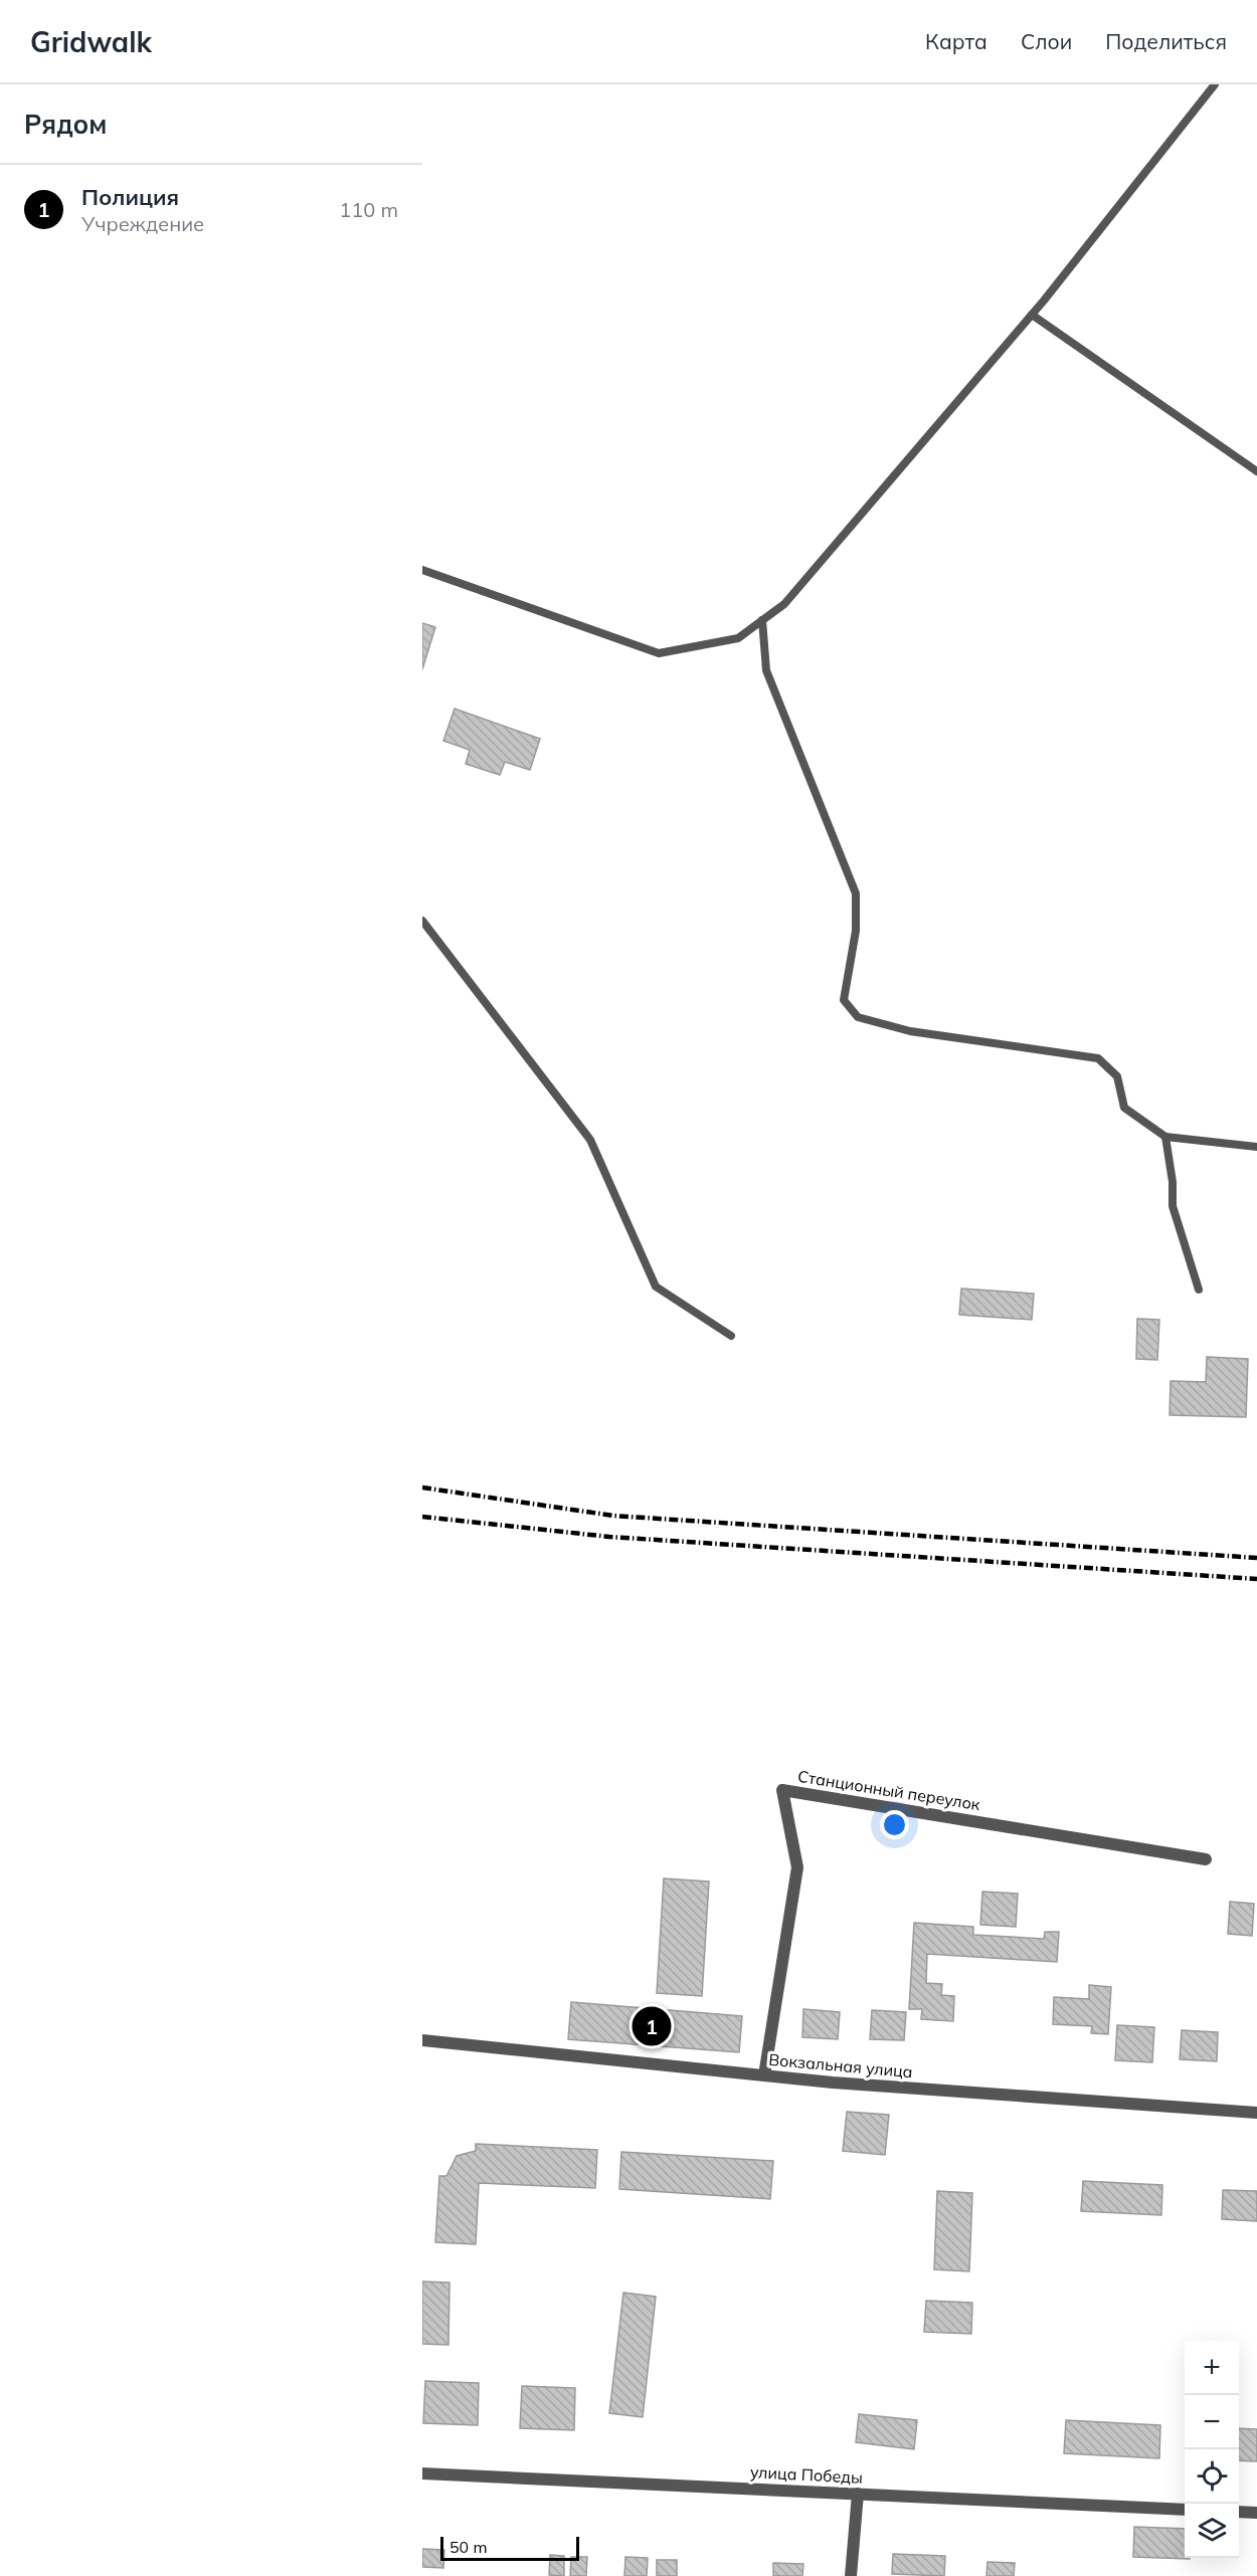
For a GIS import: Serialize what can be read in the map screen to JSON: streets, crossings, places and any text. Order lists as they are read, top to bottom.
{
  "streets": {
    "street": ["Станционный переулок", "Вокзальная улица", "улица Победы"]
  },
  "crossings": [
    ["Станционный переулок", "Вокзальная улица"]
  ],
  "scale_bar": "50 m",
  "page": {
    "header": "Gridwalk",
    "nav": ["Карта", "Слои", "Поделиться"],
    "heading": "Рядом",
    "list": [
      {
        "mark": "1",
        "name": "Полиция",
        "note": "Учреждение",
        "value": "110 m"
      }
    ],
    "pins": "1",
    "map_buttons": ["+", "−"],
    "scale": "50 m"
  }
}
